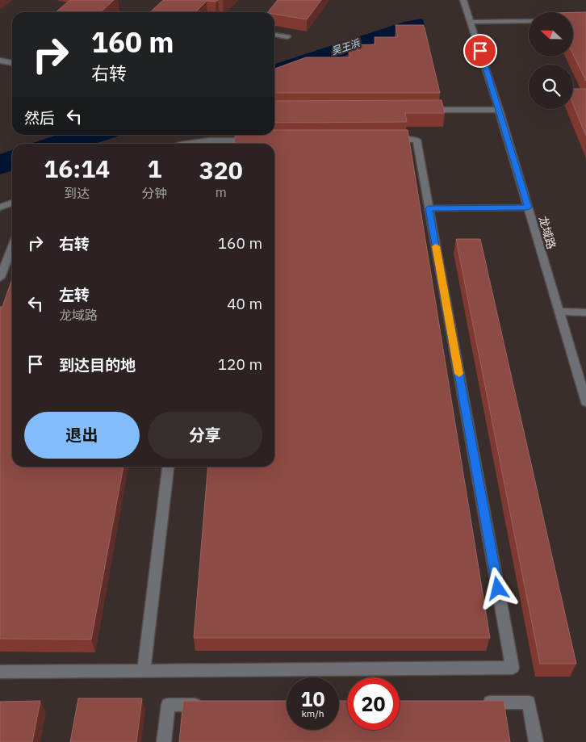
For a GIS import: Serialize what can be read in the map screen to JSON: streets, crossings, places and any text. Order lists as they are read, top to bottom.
{
  "streets": {
    "street": ["龙域路"]
  },
  "water": ["吴王浜"],
  "north": "left",
  "page": {
    "turn": ["160 m", "右转"],
    "then": "然后",
    "eta": [
      "16:14",
      "到达",
      "1",
      "分钟",
      "320",
      "m"
    ],
    "list": [
      {
        "name": "右转",
        "value": "160 m"
      },
      {
        "name": "左转",
        "note": "龙域路",
        "value": "40 m"
      },
      {
        "name": "到达目的地",
        "value": "120 m"
      }
    ],
    "buttons": ["退出", "分享"],
    "speed": "10 km/h",
    "limit": "20"
  }
}
